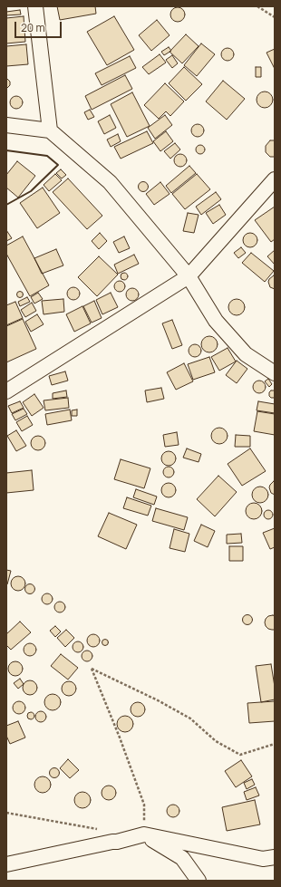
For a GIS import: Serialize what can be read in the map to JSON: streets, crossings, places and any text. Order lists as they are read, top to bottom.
{
  "scale_bar": "20 m"
}
